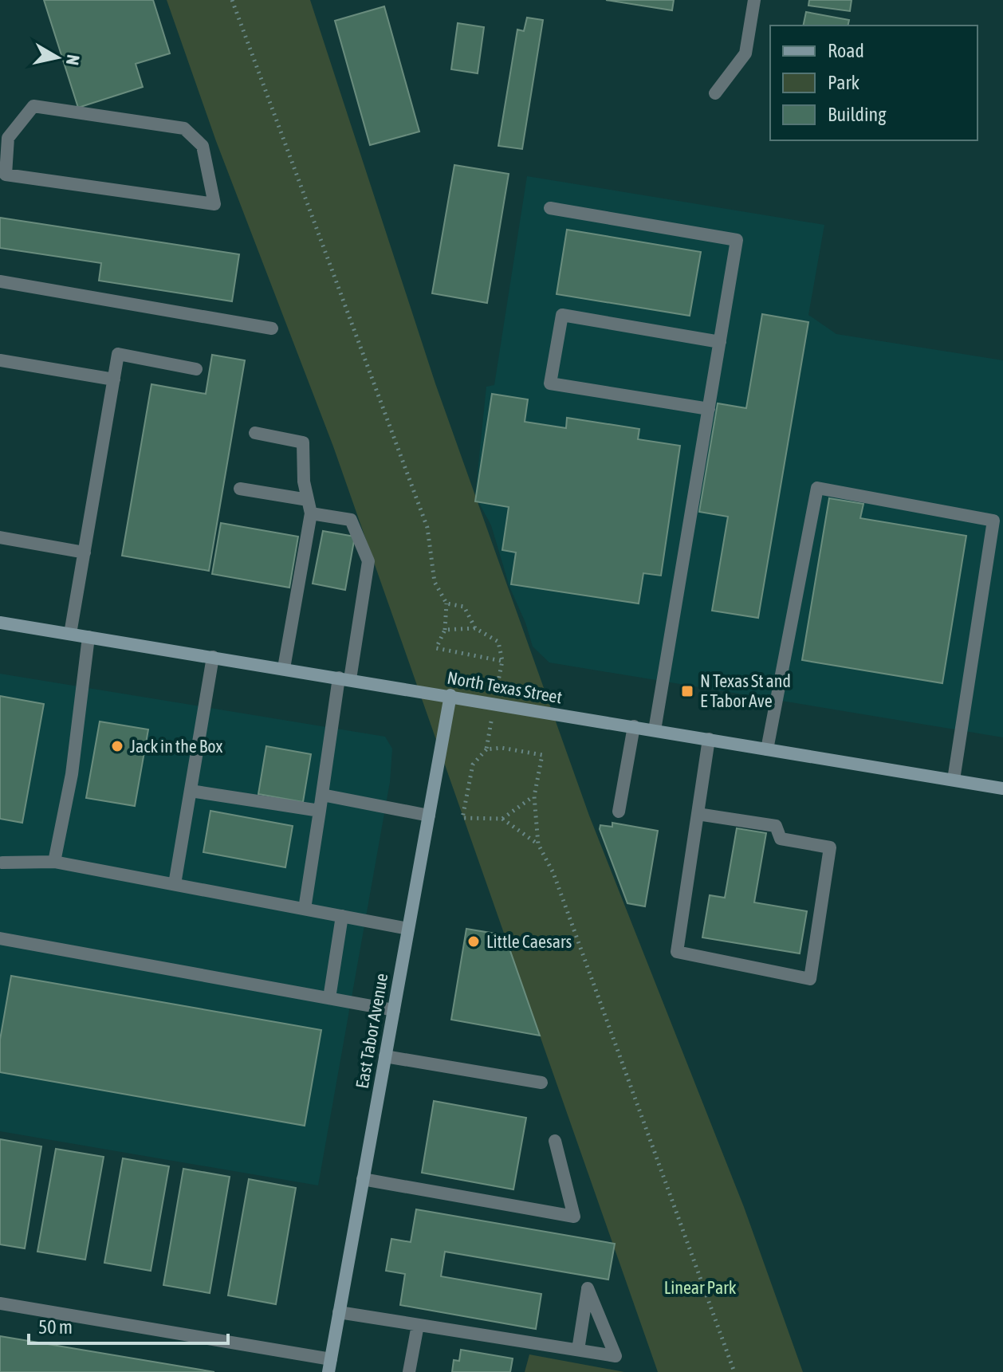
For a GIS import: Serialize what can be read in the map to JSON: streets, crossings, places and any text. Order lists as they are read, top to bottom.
{
  "streets": {
    "main road": ["North Texas Street", "East Tabor Avenue"]
  },
  "crossings": [
    ["North Texas Street", "East Tabor Avenue"]
  ],
  "parks": ["Linear Park"],
  "places": {
    "transit": ["N Texas St and E Tabor Ave"],
    "other": ["Jack in the Box", "Little Caesars"]
  },
  "legend": ["Road", "Park", "Building"],
  "scale_bar": "50 m",
  "north": "right"
}
